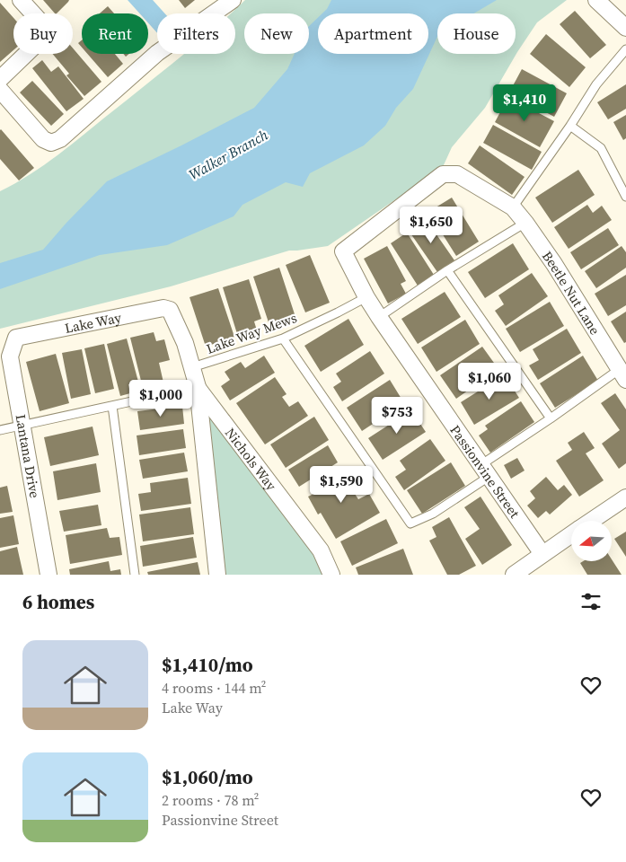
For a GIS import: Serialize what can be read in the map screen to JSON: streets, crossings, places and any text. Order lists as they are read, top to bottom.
{
  "streets": {
    "street": [
      "Beetle Nut Lane",
      "Lake Way",
      "Lantana Drive",
      "Nichols Way",
      "Passionvine Street"
    ],
    "lane": ["Lake Way Mews"]
  },
  "crossings": [
    ["Beetle Nut Lane", "Passionvine Street"],
    ["Lake Way", "Lantana Drive"],
    ["Lake Way", "Nichols Way"],
    ["Lake Way Mews", "Nichols Way"],
    ["Lake Way Mews", "Passionvine Street"]
  ],
  "water": ["Walker Branch"],
  "north": "left",
  "page": {
    "chip": [
      "Buy",
      "Rent",
      "Filters",
      "New",
      "Apartment",
      "House"
    ],
    "price": [
      "$1,410",
      "$1,650",
      "$1,060",
      "$1,000",
      "$753",
      "$1,590"
    ],
    "heading": "6 homes",
    "list": [
      {
        "name": "$1,410/mo",
        "note": "4 rooms · 144 m² · Lake Way"
      },
      {
        "name": "$1,060/mo",
        "note": "2 rooms · 78 m² · Passionvine Street"
      }
    ]
  }
}
